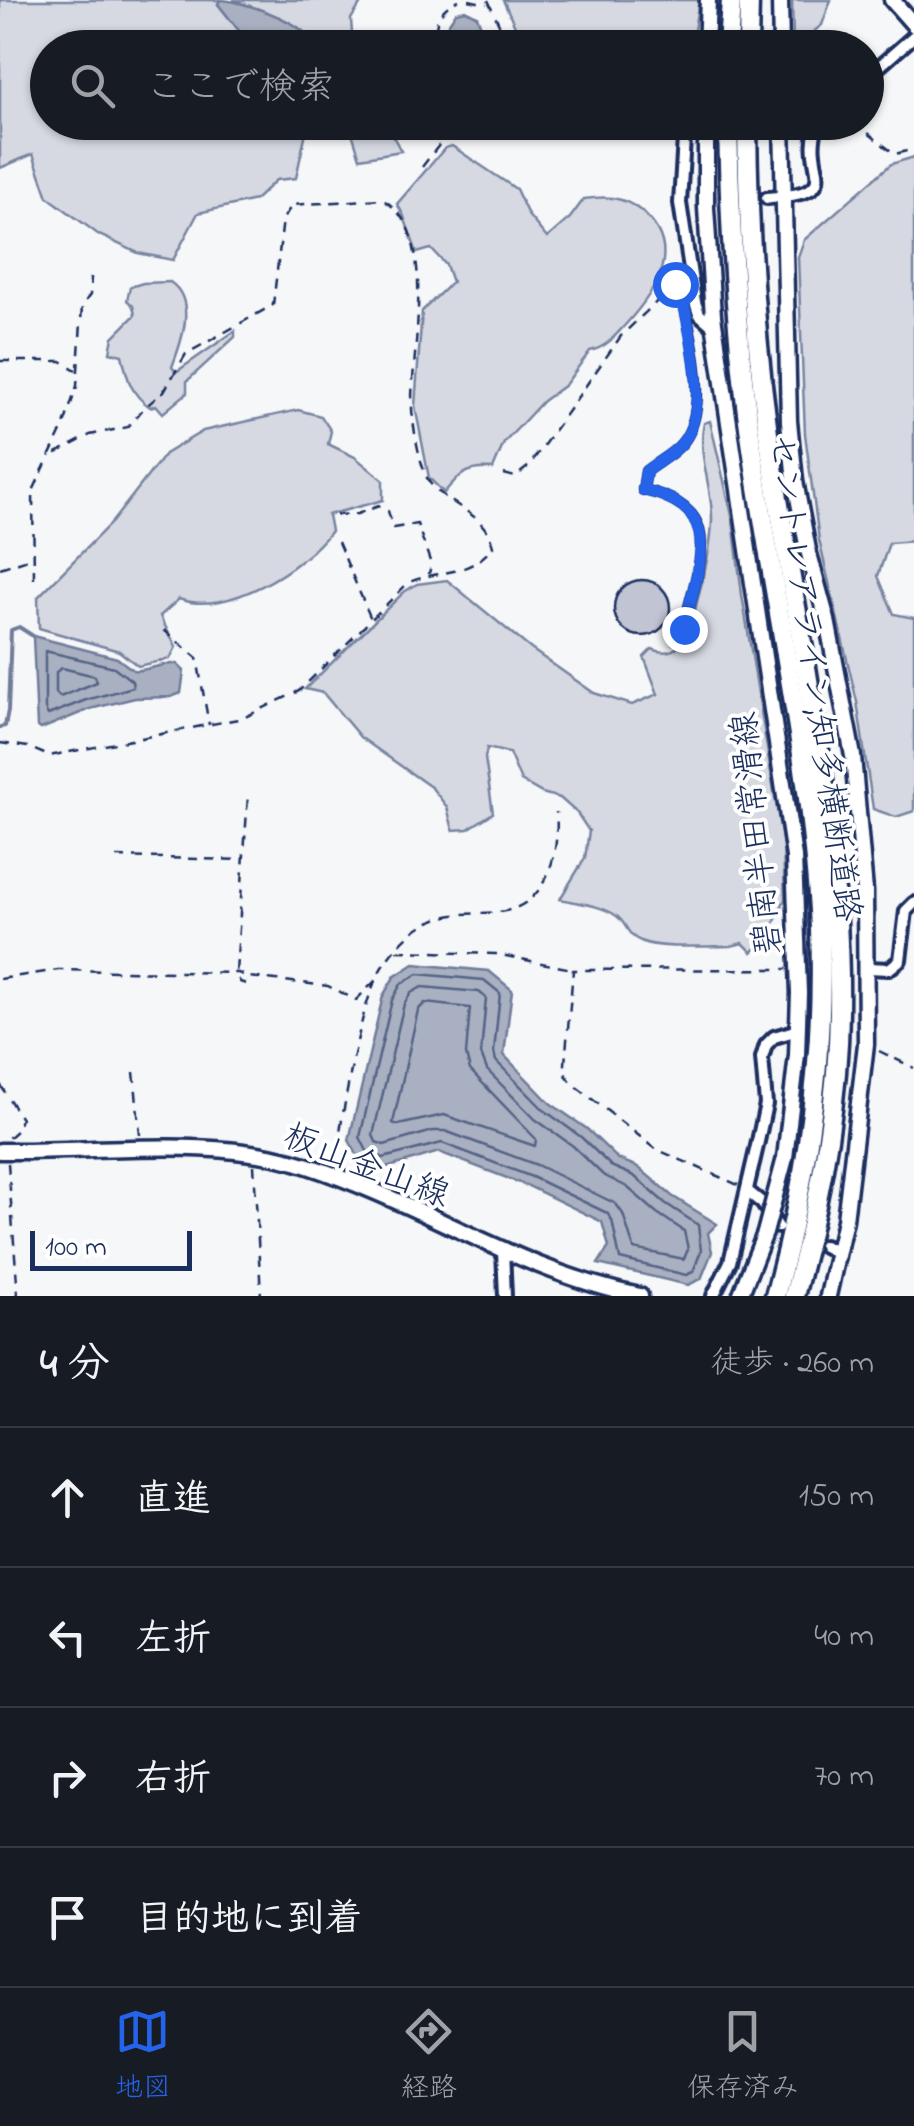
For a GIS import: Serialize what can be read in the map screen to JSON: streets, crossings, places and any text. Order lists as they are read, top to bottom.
{
  "streets": {
    "highway": ["セントレアライン;知多横断道路"],
    "main road": ["碧南半田常滑線", "板山金山線"]
  },
  "scale_bar": "100 m",
  "page": {
    "search": "ここで検索",
    "scale": "100 m",
    "heading": ["4 分", "徒歩 · 260 m"],
    "list": [
      ["直進", "150 m"],
      ["左折", "40 m"],
      ["右折", "70 m"],
      "目的地に到着"
    ],
    "nav": ["地図", "経路", "保存済み"]
  }
}
